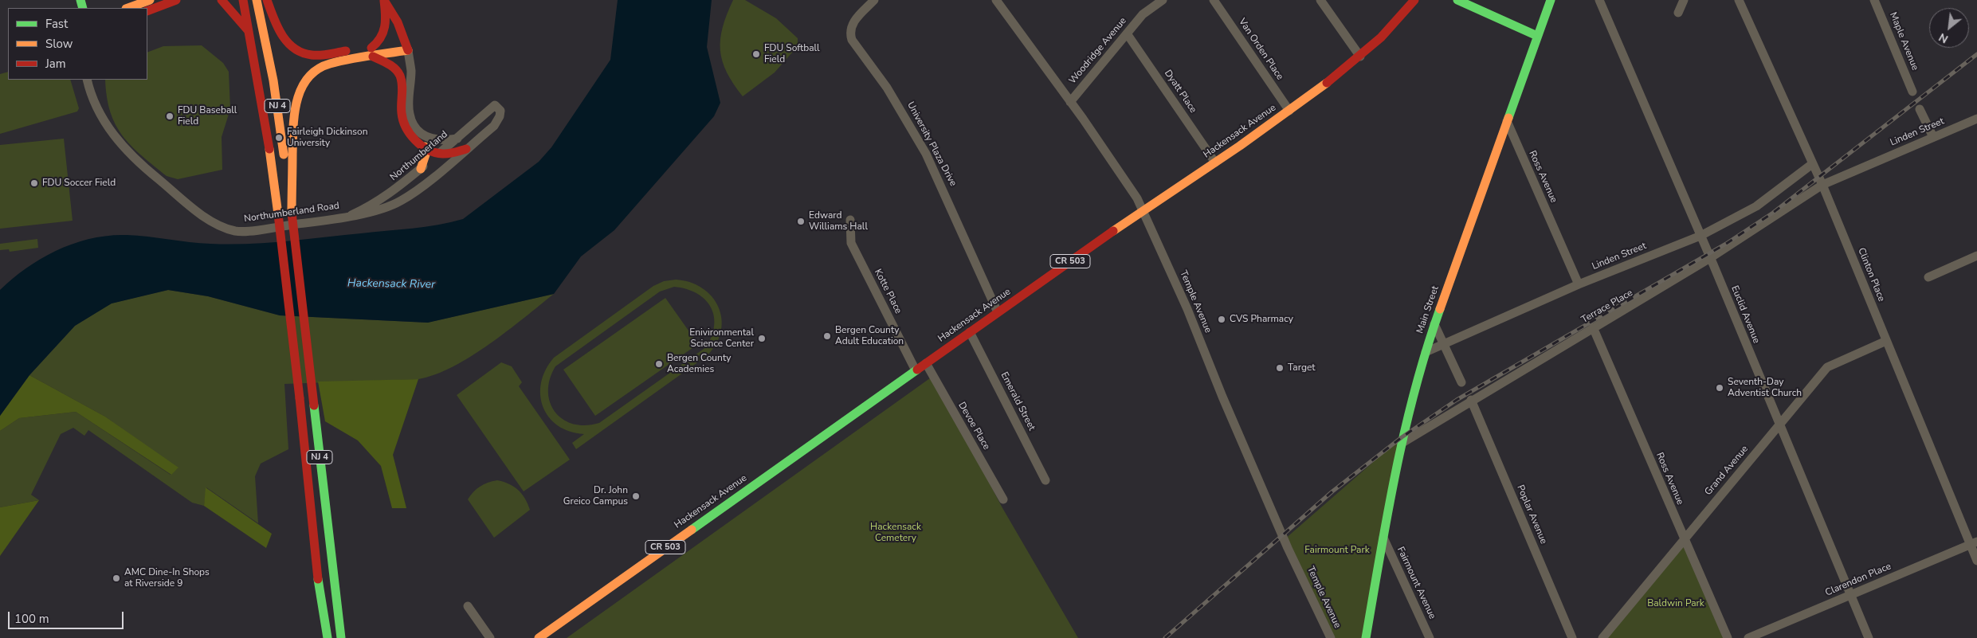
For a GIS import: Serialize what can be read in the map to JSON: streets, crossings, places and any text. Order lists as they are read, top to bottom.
{
  "streets": {
    "main road": [
      "NJ 4",
      "Hackensack Avenue",
      "CR 503",
      "Main Street"
    ],
    "street": [
      "Maple Avenue",
      "Van Orden Place",
      "Woodridge Avenue",
      "Dyatt Place",
      "Linden Street",
      "University Plaza Drive",
      "Northumberland",
      "Ross Avenue",
      "Northumberland Road",
      "Clinton Place",
      "Kotte Place",
      "Temple Avenue",
      "Terrace Place",
      "Euclid Avenue",
      "Emerald Street",
      "Devoe Place",
      "Grand Avenue",
      "Poplar Avenue",
      "Clarendon Place",
      "Fairmount Avenue"
    ]
  },
  "crossings": [
    ["Van Orden Place", "Hackensack Avenue"],
    ["Woodridge Avenue", "Dyatt Place"],
    ["Woodridge Avenue", "Temple Avenue"],
    ["Dyatt Place", "Hackensack Avenue"],
    ["Hackensack Avenue", "University Plaza Drive"],
    ["Hackensack Avenue", "Kotte Place"],
    ["Hackensack Avenue", "Temple Avenue"],
    ["Hackensack Avenue", "Emerald Street"],
    ["Hackensack Avenue", "Devoe Place"],
    ["Linden Street", "Ross Avenue"],
    ["Linden Street", "Clinton Place"],
    ["Linden Street", "Terrace Place"],
    ["Linden Street", "Main Street"],
    ["Linden Street", "Euclid Avenue"],
    ["Northumberland", "Northumberland Road"],
    ["Ross Avenue", "Terrace Place"],
    ["Ross Avenue", "Main Street"],
    ["Ross Avenue", "Grand Avenue"],
    ["Clinton Place", "Terrace Place"],
    ["Clinton Place", "Grand Avenue"],
    ["Clinton Place", "Clarendon Place"],
    ["Terrace Place", "Main Street"],
    ["Terrace Place", "Euclid Avenue"],
    ["Terrace Place", "Poplar Avenue"],
    ["Main Street", "Fairmount Avenue"],
    ["Euclid Avenue", "Grand Avenue"],
    ["Euclid Avenue", "Clarendon Place"]
  ],
  "water": ["Hackensack River"],
  "parks": ["Hackensack Cemetery", "Fairmount Park", "Baldwin Park"],
  "places": [
    "FDU Softball Field",
    "FDU Baseball Field",
    "Fairleigh Dickinson University",
    "FDU Soccer Field",
    "Edward Williams Hall",
    "CVS Pharmacy",
    "Bergen County Adult Education",
    "Enivironmental Science Center",
    "Bergen County Academies",
    "Target",
    "Seventh-Day Adventist Church",
    "Dr. John Greico Campus",
    "AMC Dine-In Shops at Riverside 9"
  ],
  "legend": ["Fast", "Slow", "Jam"],
  "scale_bar": "100 m",
  "north": "bottom left"
}
